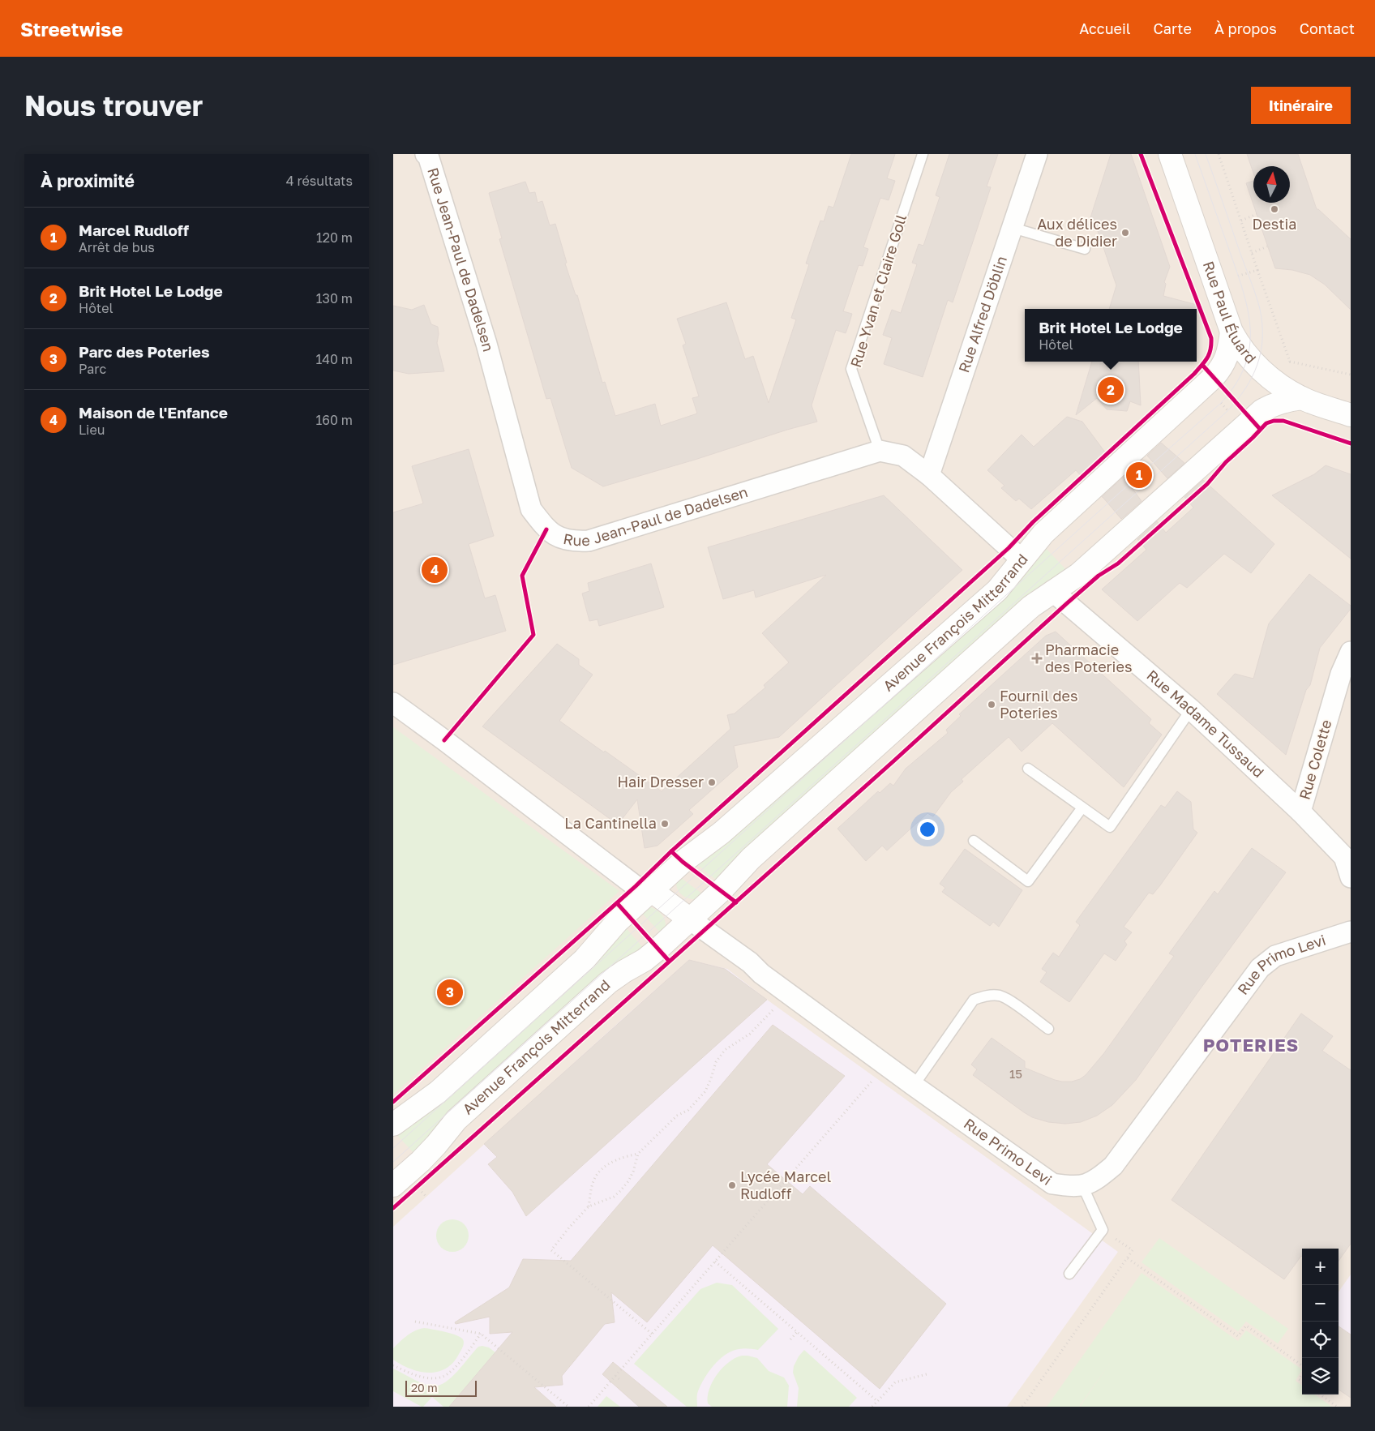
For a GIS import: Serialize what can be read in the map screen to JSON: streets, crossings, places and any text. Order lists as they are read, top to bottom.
{
  "streets": {
    "street": [
      "Rue Jean-Paul de Dadelsen",
      "Rue Paul Éluard",
      "Rue Alfred Döblin",
      "Avenue François Mitterrand",
      "Rue Madame Tussaud",
      "Rue Colette",
      "Rue Primo Levi"
    ],
    "lane": ["Rue Yvan et Claire Goll"]
  },
  "crossings": [
    ["Rue Jean-Paul de Dadelsen", "Rue Yvan et Claire Goll"],
    ["Rue Jean-Paul de Dadelsen", "Rue Alfred Döblin"],
    ["Rue Jean-Paul de Dadelsen", "Avenue François Mitterrand"],
    ["Rue Paul Éluard", "Avenue François Mitterrand"],
    ["Avenue François Mitterrand", "Rue Madame Tussaud"],
    ["Avenue François Mitterrand", "Rue Primo Levi"],
    ["Rue Madame Tussaud", "Rue Colette"]
  ],
  "districts": ["POTERIES"],
  "places": {
    "other": [
      "Destia",
      "Aux délices de Didier",
      "Fournil des Poteries",
      "Hair Dresser",
      "La Cantinella",
      "Lycée Marcel Rudloff"
    ],
    "health": ["Pharmacie des Poteries"]
  },
  "house_numbers": ["15"],
  "scale_bar": "20 m",
  "north": "top",
  "page": {
    "header": "Streetwise",
    "nav": [
      "Accueil",
      "Carte",
      "À propos",
      "Contact"
    ],
    "buttons": "Itinéraire",
    "title": "Nous trouver",
    "heading": ["À proximité", "4 résultats"],
    "list": [
      {
        "mark": "1",
        "name": "Marcel Rudloff",
        "note": "Arrêt de bus",
        "value": "120 m"
      },
      {
        "mark": "2",
        "name": "Brit Hotel Le Lodge",
        "note": "Hôtel",
        "value": "130 m"
      },
      {
        "mark": "3",
        "name": "Parc des Poteries",
        "note": "Parc",
        "value": "140 m"
      },
      {
        "mark": "4",
        "name": "Maison de l'Enfance",
        "note": "Lieu",
        "value": "160 m"
      }
    ],
    "popup": ["Brit Hotel Le Lodge", "Hôtel"],
    "pins": [
      "2",
      "1",
      "4",
      "3"
    ],
    "map_buttons": ["+", "−"],
    "scale": "20 m"
  }
}
